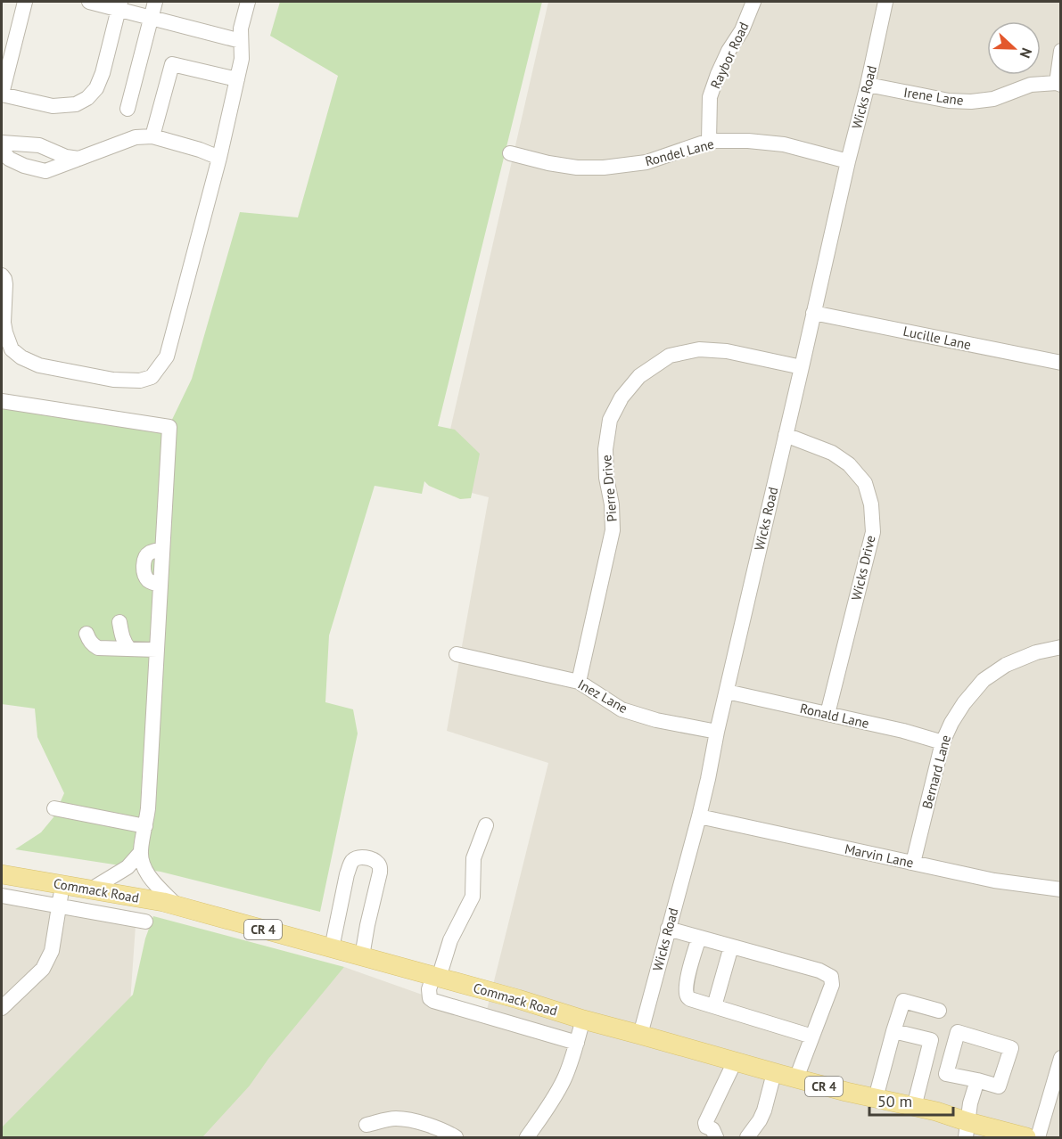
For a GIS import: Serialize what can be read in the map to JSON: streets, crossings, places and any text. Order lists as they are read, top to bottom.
{
  "streets": {
    "main road": ["Commack Road", "CR 4"],
    "street": [
      "Raybor Road",
      "Irene Lane",
      "Wicks Road",
      "Rondel Lane",
      "Lucille Lane",
      "Pierre Drive",
      "Wicks Drive",
      "Inez Lane",
      "Ronald Lane",
      "Bernard Lane",
      "Marvin Lane"
    ]
  },
  "crossings": [
    ["Raybor Road", "Rondel Lane"],
    ["Irene Lane", "Wicks Road"],
    ["Wicks Road", "Rondel Lane"],
    ["Wicks Road", "Lucille Lane"],
    ["Wicks Road", "Pierre Drive"],
    ["Wicks Road", "Wicks Drive"],
    ["Wicks Road", "Inez Lane"],
    ["Wicks Road", "Ronald Lane"],
    ["Wicks Road", "Marvin Lane"],
    ["Wicks Road", "Commack Road"],
    ["Pierre Drive", "Inez Lane"],
    ["Wicks Drive", "Ronald Lane"],
    ["Ronald Lane", "Bernard Lane"],
    ["Bernard Lane", "Marvin Lane"]
  ],
  "scale_bar": "50 m",
  "north": "right"
}
